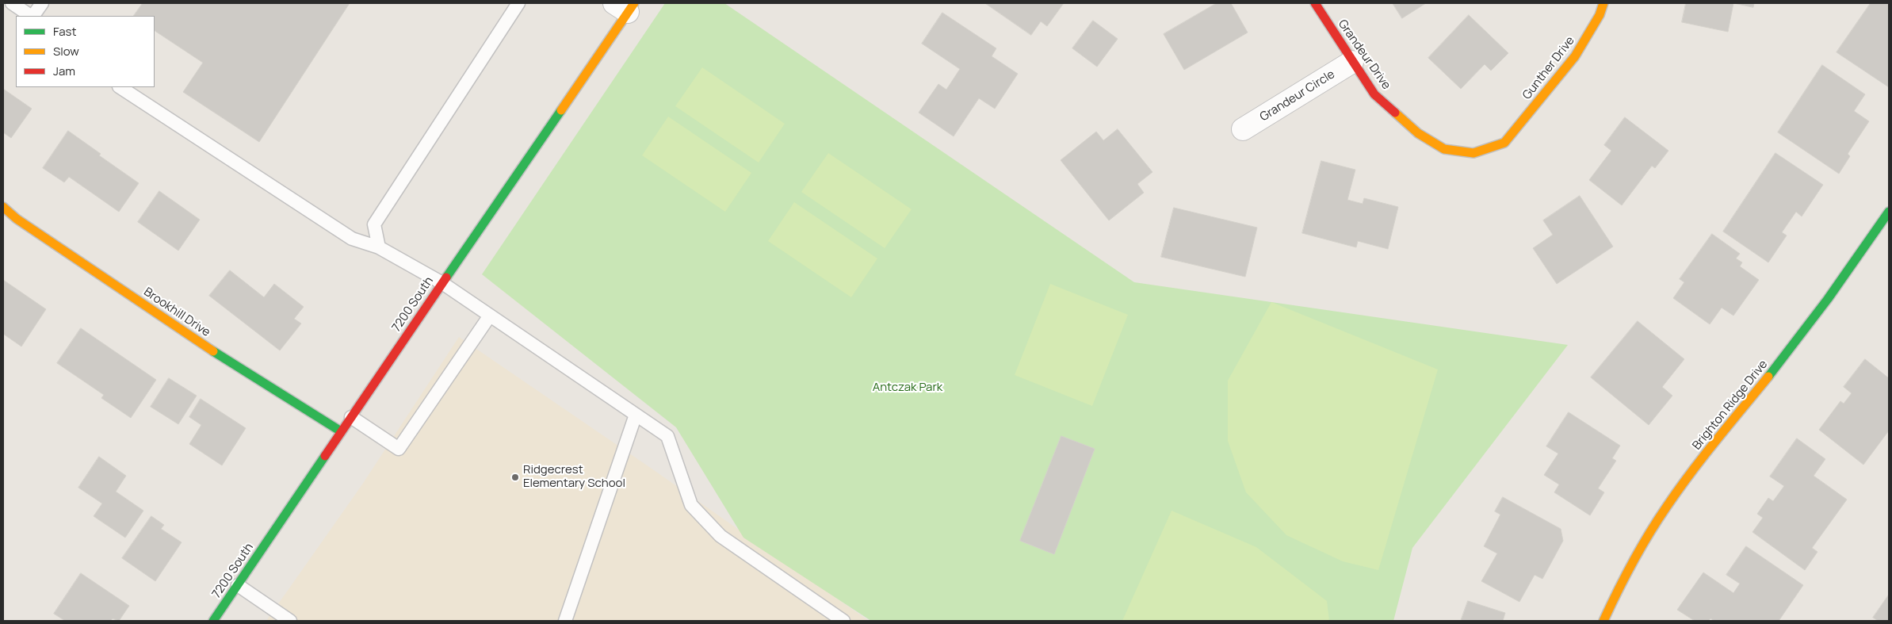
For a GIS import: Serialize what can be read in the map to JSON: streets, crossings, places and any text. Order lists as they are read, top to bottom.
{
  "streets": {
    "street": [
      "Grandeur Drive",
      "Gunther Drive",
      "Grandeur Circle",
      "7200 South",
      "Brookhill Drive",
      "Brighton Ridge Drive"
    ]
  },
  "crossings": [
    ["Grandeur Drive", "Gunther Drive"],
    ["Grandeur Drive", "Grandeur Circle"],
    ["7200 South", "Brookhill Drive"]
  ],
  "parks": ["Antczak Park"],
  "places": ["Ridgecrest Elementary School"],
  "legend": ["Fast", "Slow", "Jam"]
}
